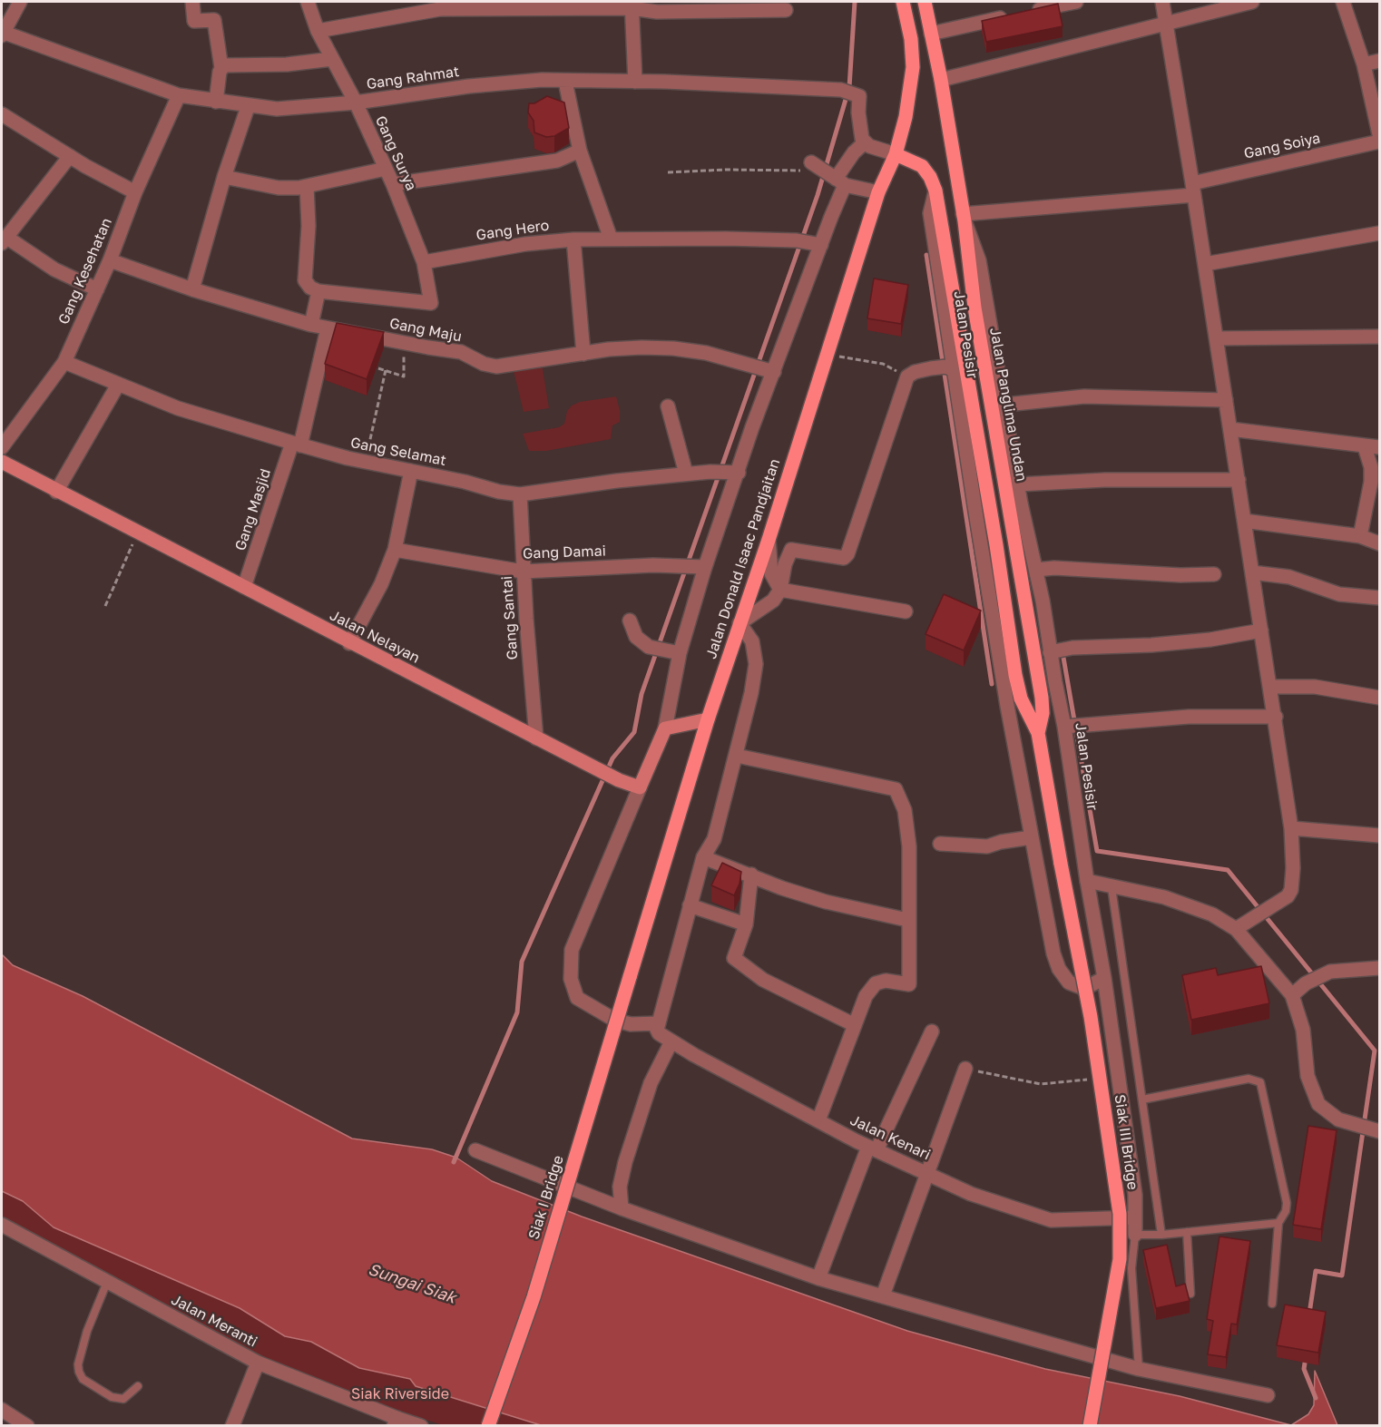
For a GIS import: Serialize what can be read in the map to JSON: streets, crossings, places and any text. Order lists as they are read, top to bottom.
{
  "streets": {
    "main road": [
      "Jalan Panglima Undan",
      "Jalan Donald Isaac Pandjaitan",
      "Jalan Nelayan",
      "Siak III Bridge",
      "Siak I Bridge"
    ],
    "street": [
      "Gang Rahmat",
      "Gang Soiya",
      "Gang Surya",
      "Gang Hero",
      "Gang Kesehatan",
      "Gang Maju",
      "Jalan Pesisir",
      "Gang Selamat",
      "Gang Masjid",
      "Gang Damai",
      "Gang Santai",
      "Jalan Kenari",
      "Jalan Meranti"
    ]
  },
  "crossings": [
    ["Gang Rahmat", "Gang Surya"],
    ["Gang Rahmat", "Gang Kesehatan"],
    ["Gang Soiya", "Jalan Pesisir"],
    ["Gang Soiya", "Jalan Panglima Undan"],
    ["Gang Surya", "Gang Hero"],
    ["Gang Kesehatan", "Gang Maju"],
    ["Gang Kesehatan", "Gang Selamat"],
    ["Gang Maju", "Gang Masjid"],
    ["Jalan Pesisir", "Jalan Panglima Undan"],
    ["Jalan Pesisir", "Jalan Kenari"],
    ["Jalan Panglima Undan", "Jalan Donald Isaac Pandjaitan"],
    ["Jalan Panglima Undan", "Siak III Bridge"],
    ["Gang Selamat", "Gang Masjid"],
    ["Gang Selamat", "Gang Santai"],
    ["Gang Masjid", "Jalan Nelayan"],
    ["Gang Damai", "Gang Santai"],
    ["Jalan Donald Isaac Pandjaitan", "Siak I Bridge"],
    ["Gang Santai", "Jalan Nelayan"]
  ],
  "water": ["Sungai Siak"],
  "parks": ["Siak Riverside"]
}
